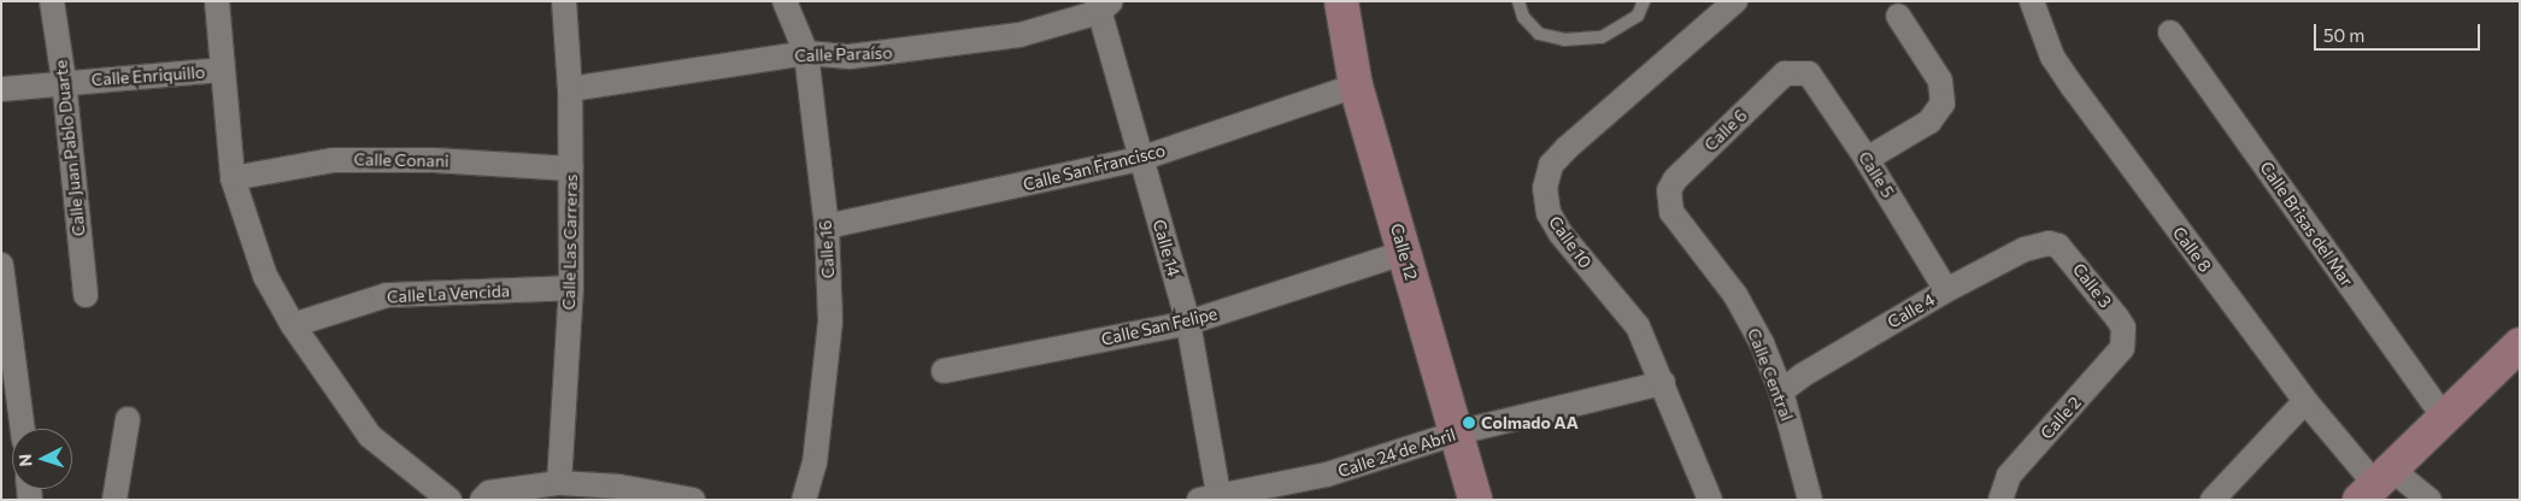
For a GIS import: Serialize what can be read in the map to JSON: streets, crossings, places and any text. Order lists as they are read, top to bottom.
{
  "streets": {
    "main road": ["Calle 12"],
    "street": [
      "Calle Paraíso",
      "Calle Enriquillo",
      "Calle 6",
      "Calle Juan Pablo Duarte",
      "Calle Conani",
      "Calle San Francisco",
      "Calle 5",
      "Calle Brisas del Mar",
      "Calle Las Carreras",
      "Calle 10",
      "Calle 14",
      "Calle 16",
      "Calle 8",
      "Calle 3",
      "Calle La Vencida",
      "Calle 4",
      "Calle San Felipe",
      "Calle Central",
      "Calle 2",
      "Calle 24 de Abril"
    ]
  },
  "crossings": [
    ["Calle Paraíso", "Calle Las Carreras"],
    ["Calle Paraíso", "Calle 14"],
    ["Calle Paraíso", "Calle 16"],
    ["Calle Enriquillo", "Calle Juan Pablo Duarte"],
    ["Calle 6", "Calle 5"],
    ["Calle 6", "Calle Central"],
    ["Calle Conani", "Calle Las Carreras"],
    ["Calle San Francisco", "Calle 14"],
    ["Calle San Francisco", "Calle 16"],
    ["Calle San Francisco", "Calle 12"],
    ["Calle 5", "Calle 4"],
    ["Calle Las Carreras", "Calle La Vencida"],
    ["Calle 10", "Calle 24 de Abril"],
    ["Calle 14", "Calle San Felipe"],
    ["Calle 14", "Calle 24 de Abril"],
    ["Calle 12", "Calle San Felipe"],
    ["Calle 12", "Calle 24 de Abril"],
    ["Calle 3", "Calle 4"],
    ["Calle 3", "Calle 2"],
    ["Calle 4", "Calle Central"]
  ],
  "places": ["Colmado AA"],
  "scale_bar": "50 m",
  "north": "left"
}
